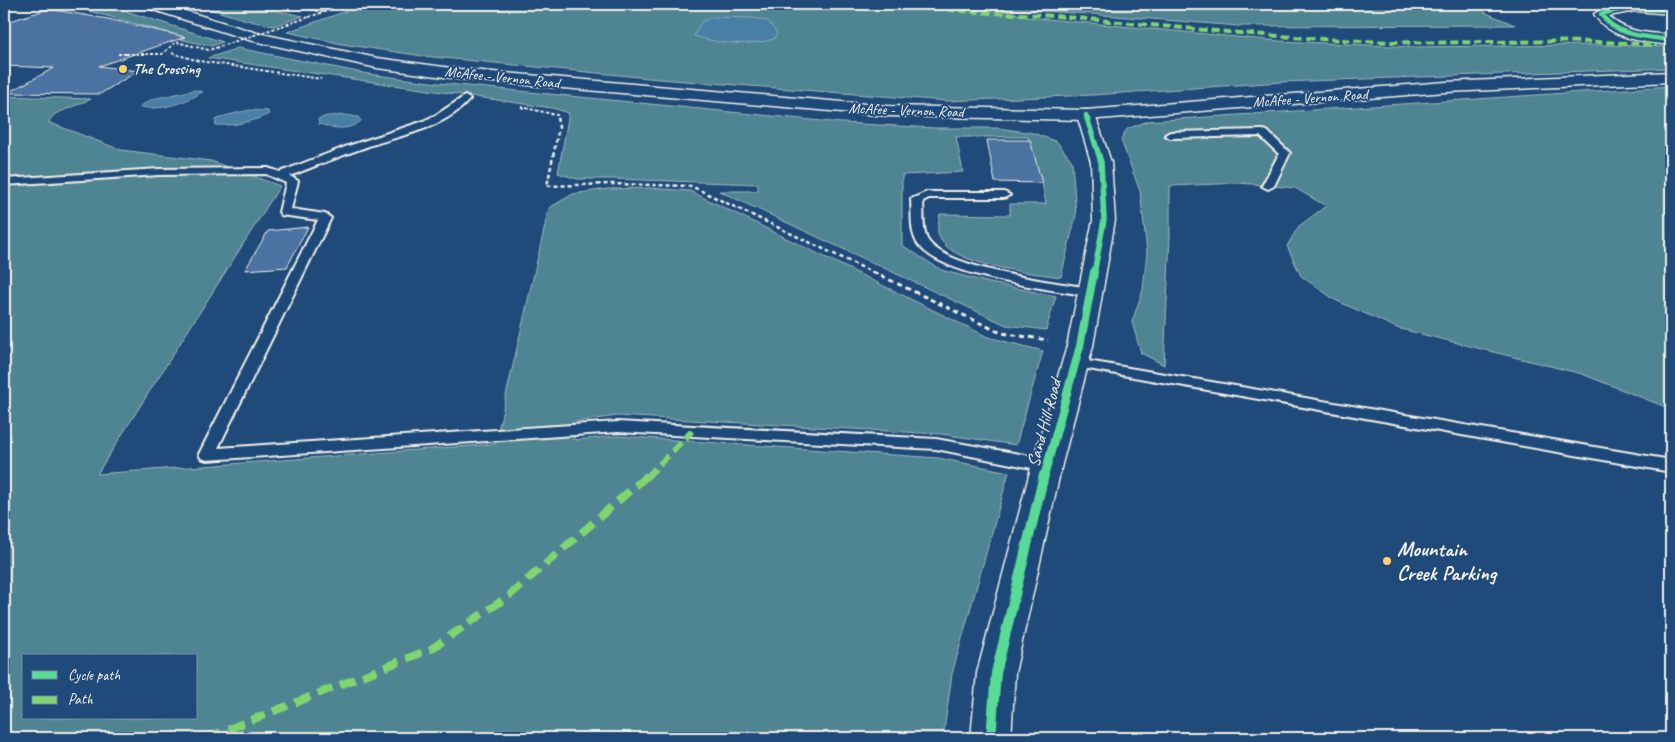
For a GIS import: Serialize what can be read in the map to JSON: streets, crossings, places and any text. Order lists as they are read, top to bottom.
{
  "streets": {
    "main road": ["McAfee - Vernon Road", "Sand Hill Road"]
  },
  "crossings": [
    ["McAfee - Vernon Road", "Sand Hill Road"]
  ],
  "places": ["The Crossing", "Mountain Creek Parking"],
  "legend": ["Cycle path", "Path"]
}
